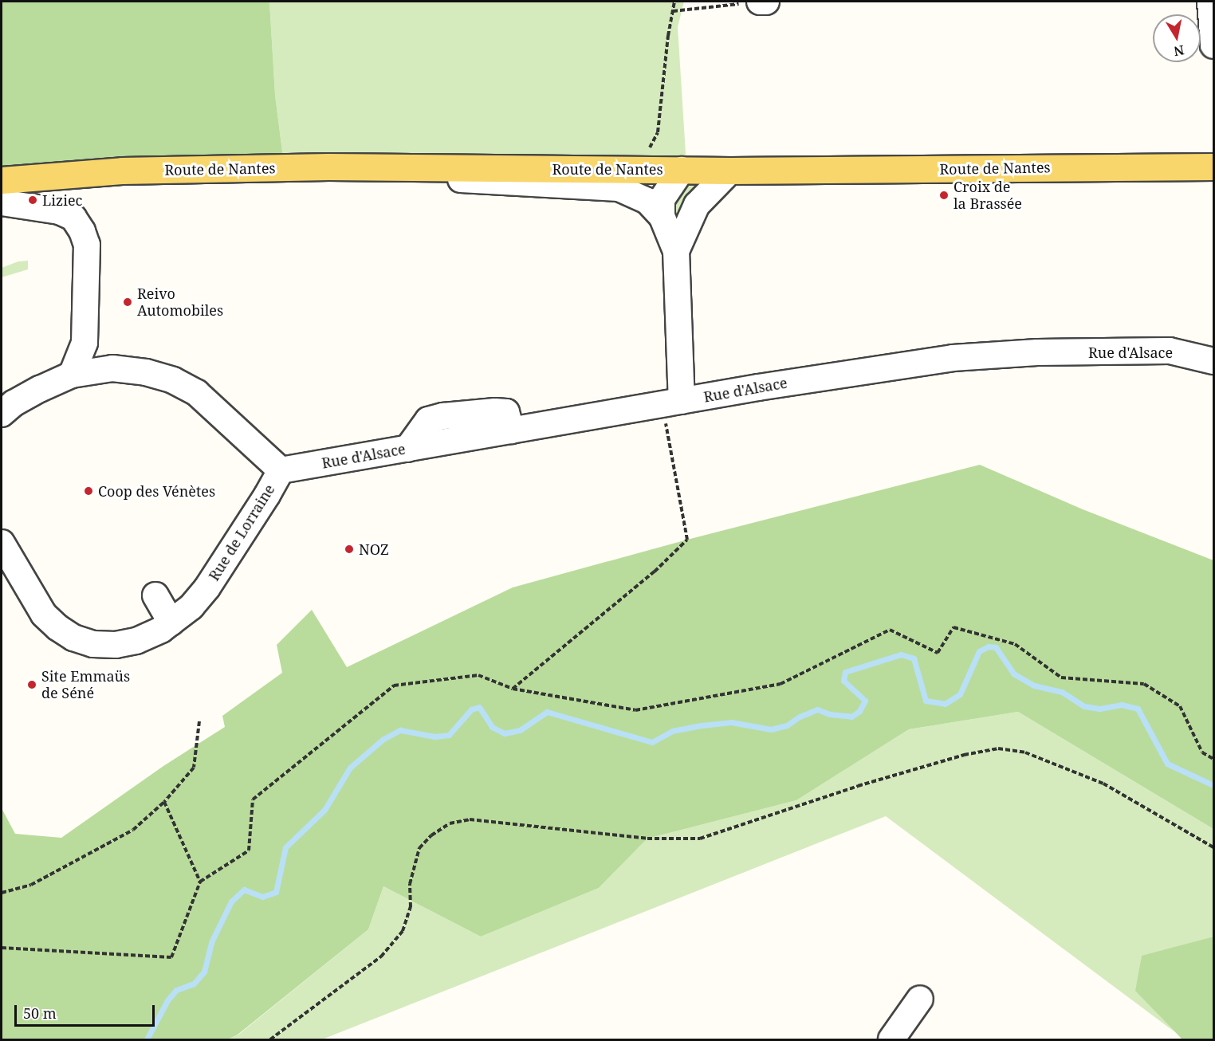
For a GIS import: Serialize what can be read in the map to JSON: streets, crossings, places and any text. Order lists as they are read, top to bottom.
{
  "streets": {
    "main road": ["Route de Nantes"],
    "street": ["Rue d'Alsace", "Rue de Lorraine"]
  },
  "crossings": [
    ["Rue d'Alsace", "Rue de Lorraine"]
  ],
  "places": [
    "Croix de la Brassée",
    "Liziec",
    "Reivo Automobiles",
    "Coop des Vénètes",
    "NOZ",
    "Site Emmaüs de Séné"
  ],
  "scale_bar": "50 m",
  "north": "bottom"
}
